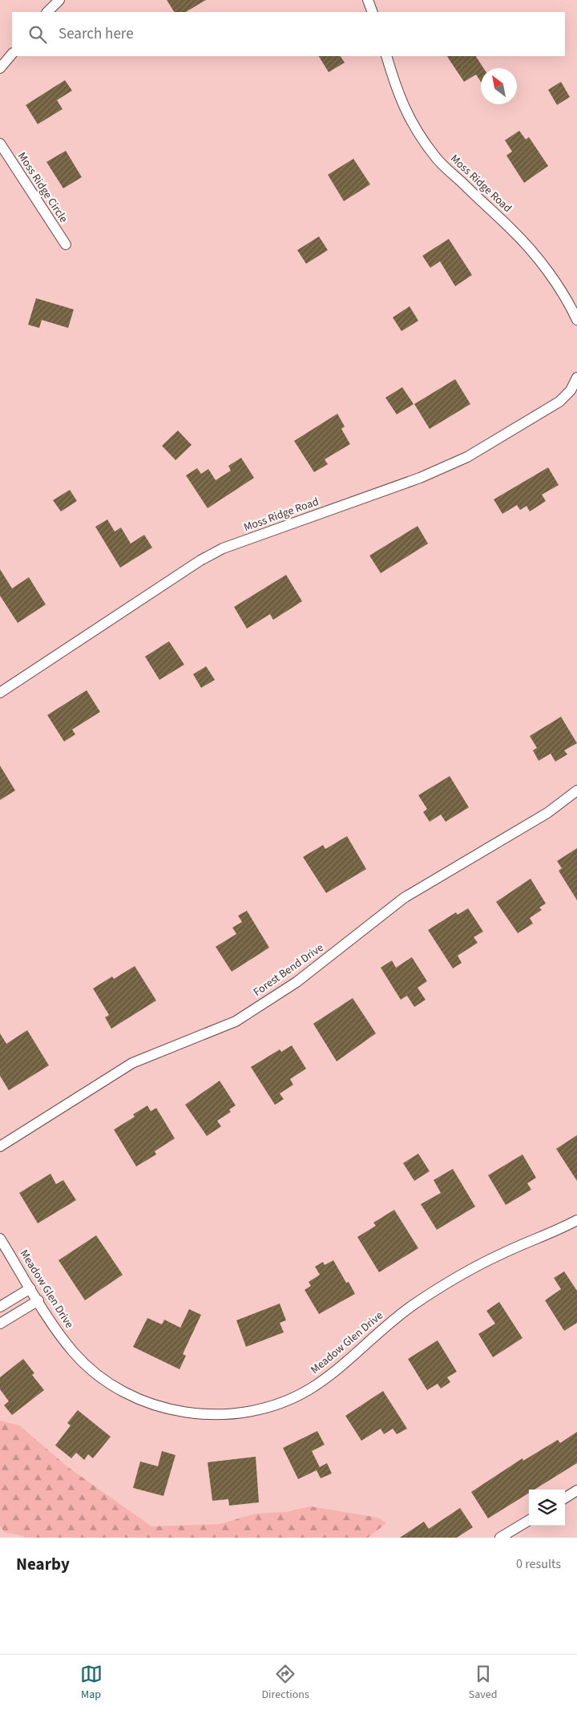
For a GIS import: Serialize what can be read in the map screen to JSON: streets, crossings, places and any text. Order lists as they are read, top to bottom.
{
  "streets": {
    "street": [
      "Moss Ridge Road",
      "Moss Ridge Circle",
      "Forest Bend Drive",
      "Meadow Glen Drive"
    ]
  },
  "north": "top left",
  "page": {
    "search": "Search here",
    "heading": ["Nearby", "0 results"],
    "nav": ["Map", "Directions", "Saved"]
  }
}
